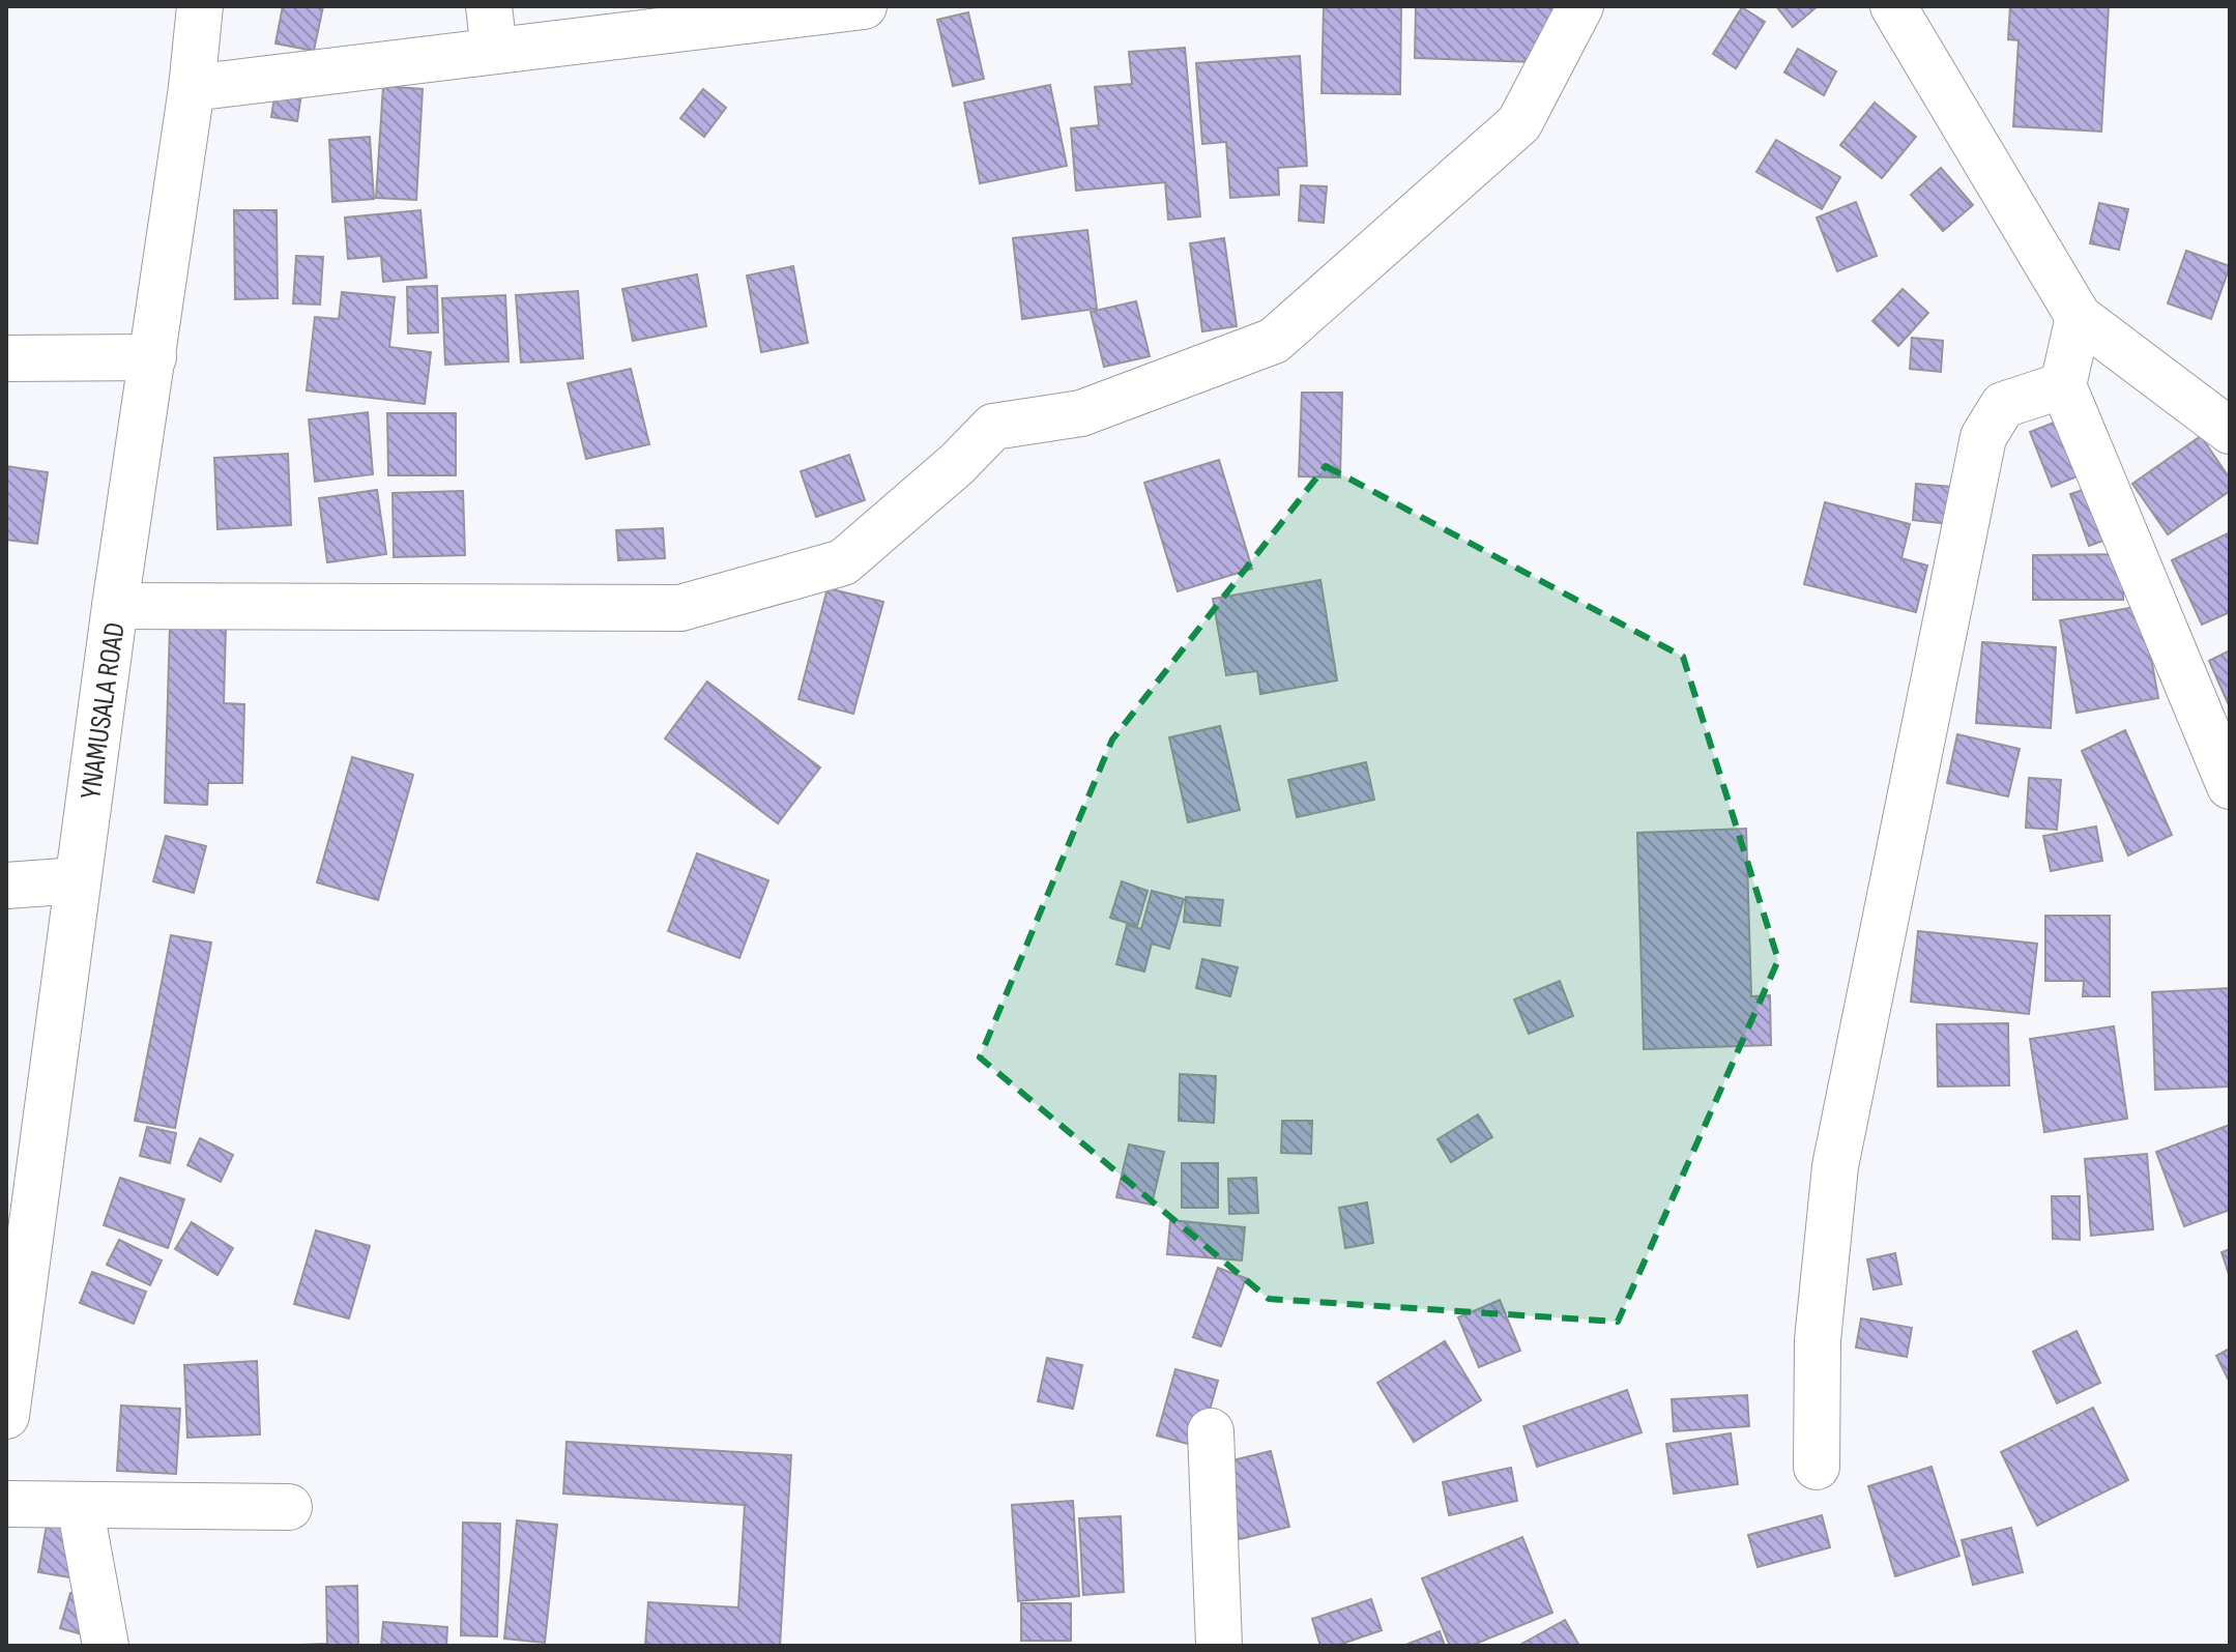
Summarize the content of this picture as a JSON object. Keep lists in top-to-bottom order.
{
  "streets": {
    "street": ["YNAMUSALA ROAD"]
  }
}
